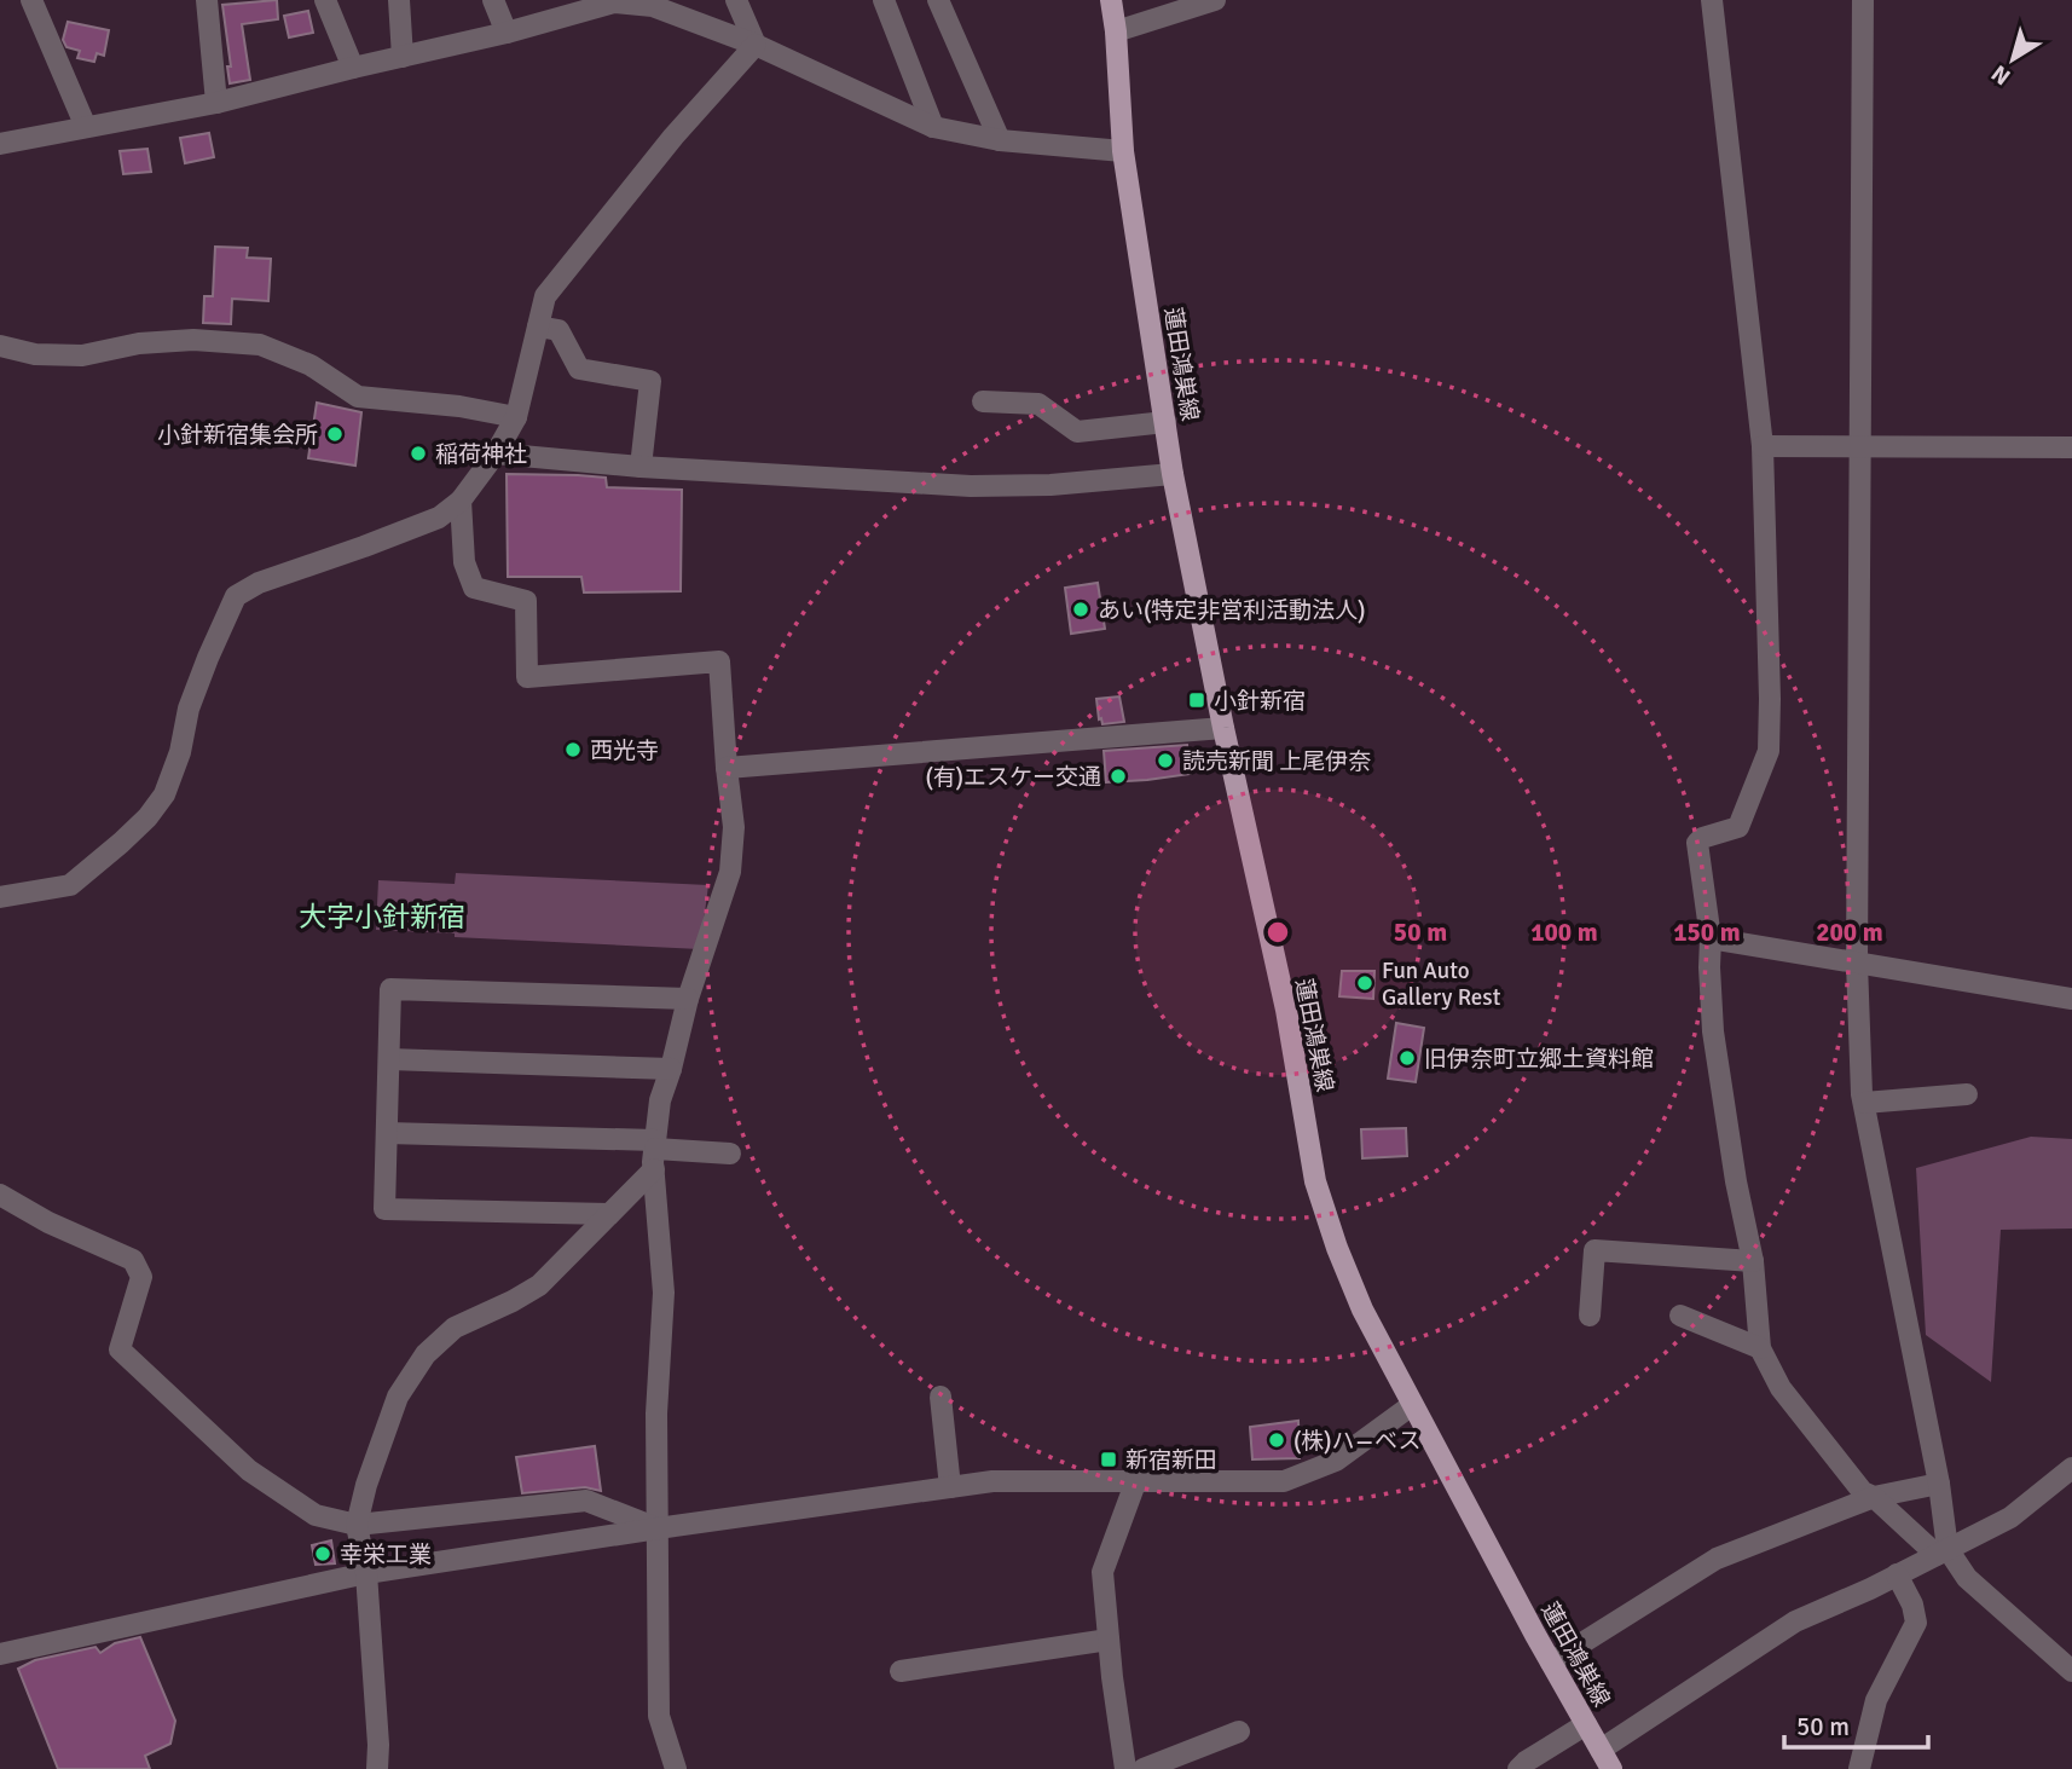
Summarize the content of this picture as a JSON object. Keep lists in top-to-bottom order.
{
  "streets": {
    "main road": ["蓮田鴻巣線"]
  },
  "districts": ["大字小針新宿"],
  "places": {
    "other": [
      "小針新宿集会所",
      "稲荷神社",
      "あい(特定非営利活動法人)",
      "西光寺",
      "読売新聞 上尾伊奈",
      "(有)エスケー交通",
      "Fun Auto Gallery Rest",
      "旧伊奈町立郷土資料館",
      "(株)ハ―ベス",
      "幸栄工業"
    ],
    "transit": ["小針新宿", "新宿新田"]
  },
  "scale_bar": "50 m",
  "north": "bottom left",
  "rings": [
    "50 m",
    "100 m",
    "150 m",
    "200 m"
  ]
}
